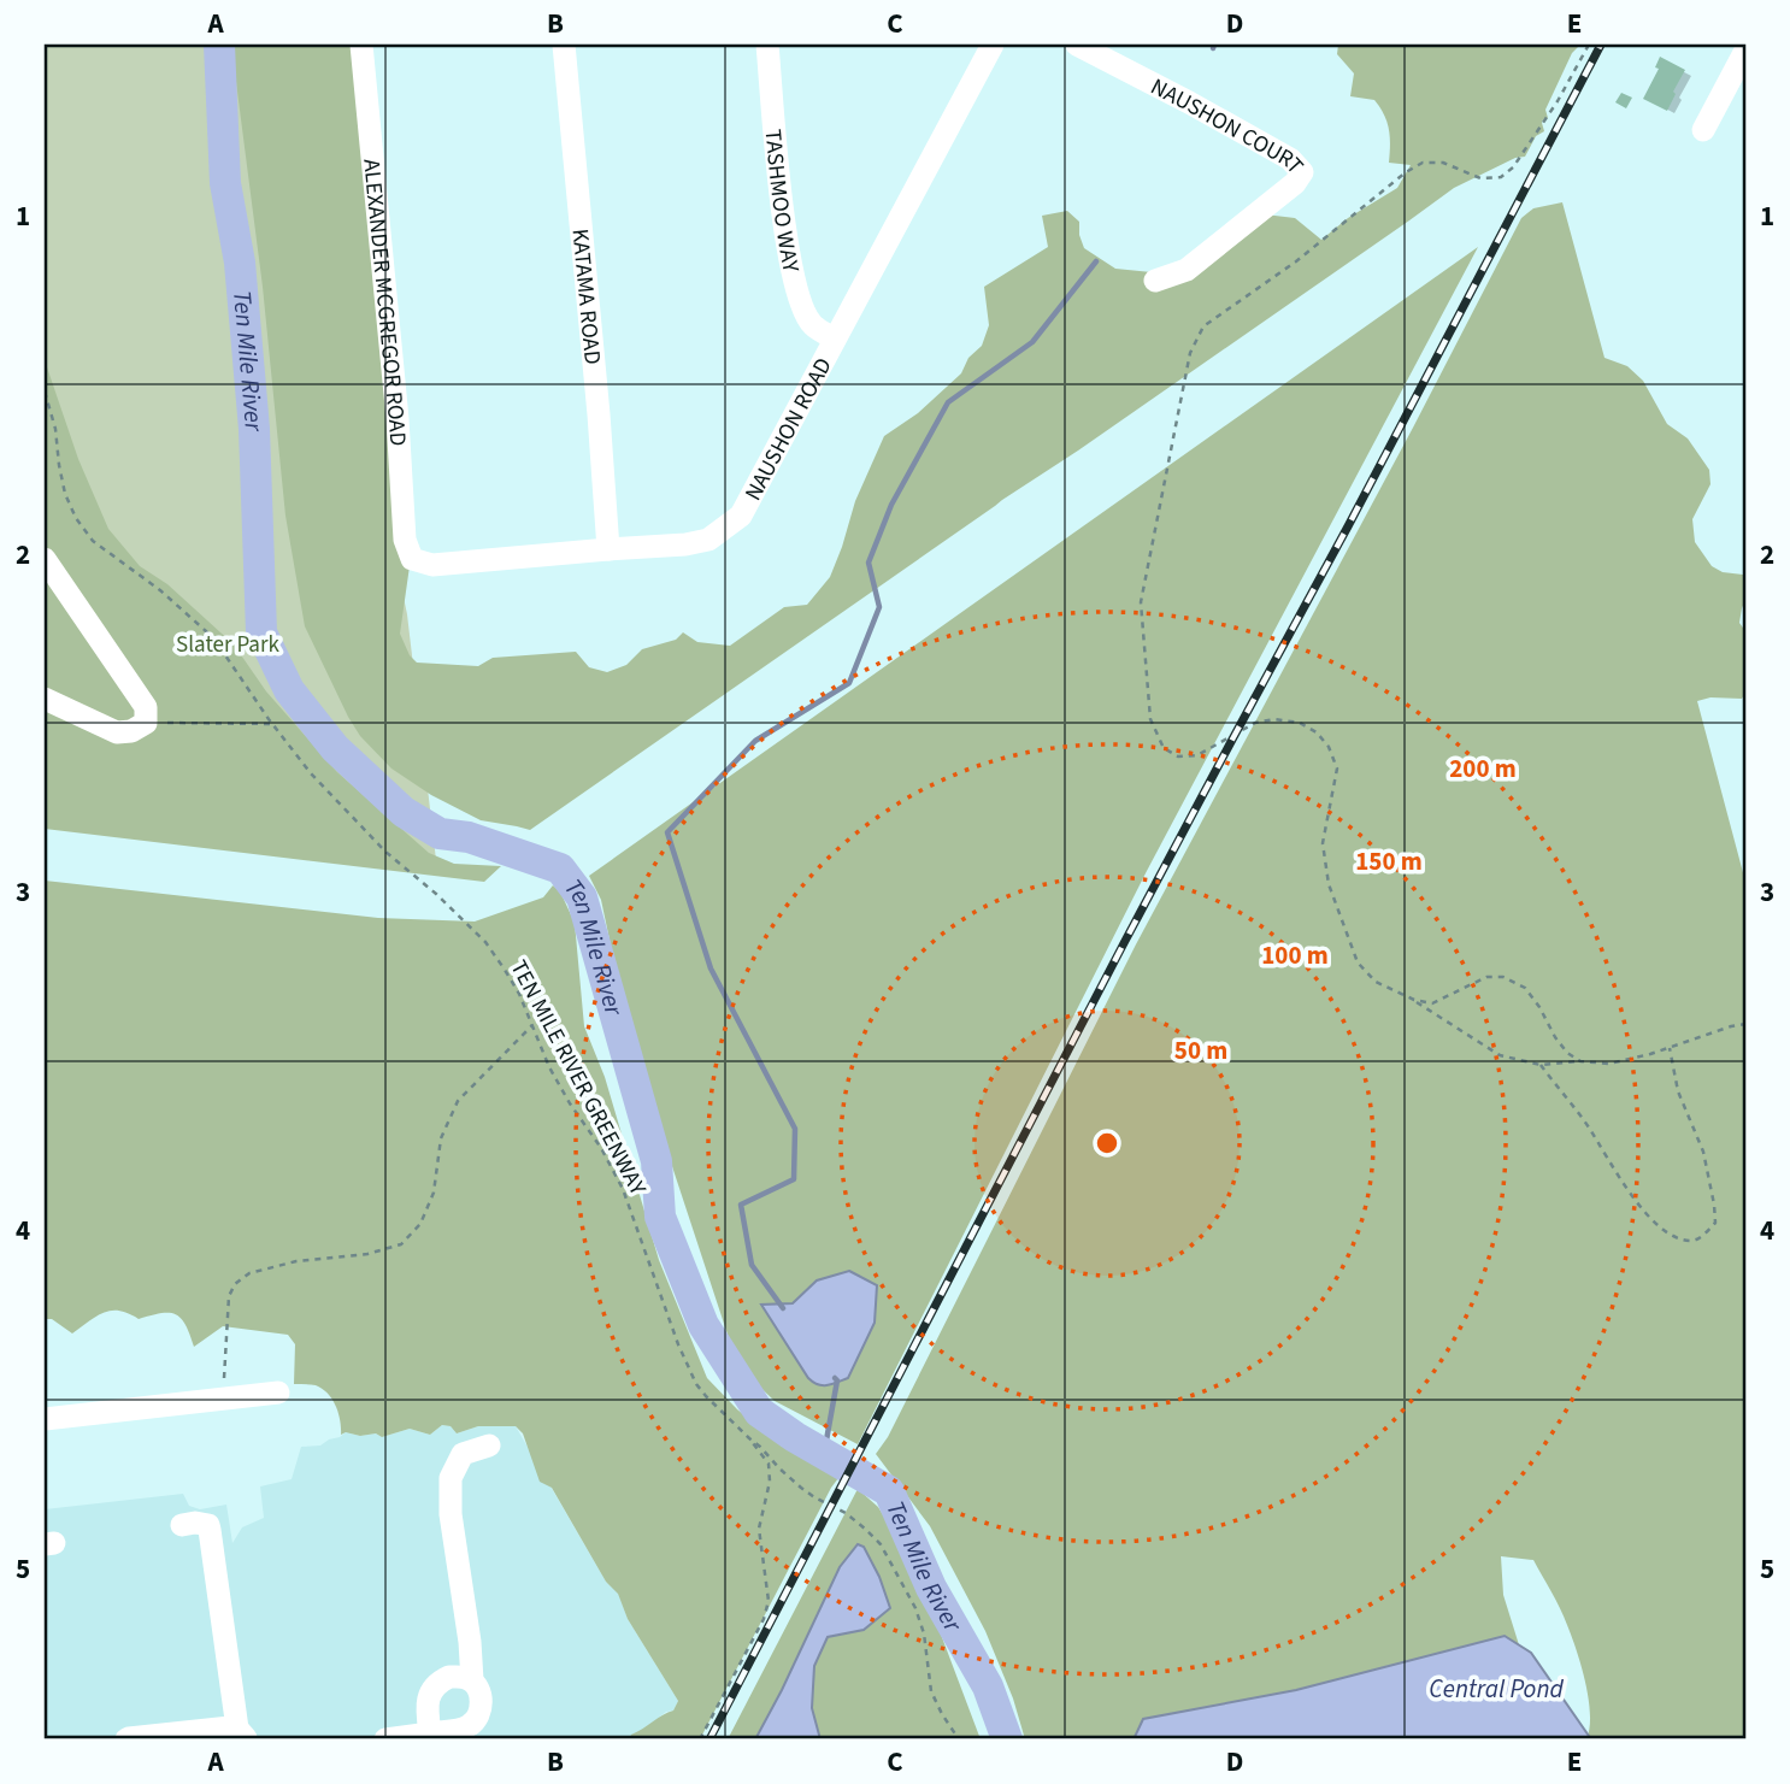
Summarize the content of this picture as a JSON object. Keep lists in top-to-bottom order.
{
  "streets": {
    "street": [
      "NAUSHON COURT",
      "TASHMOO WAY",
      "KATAMA ROAD",
      "ALEXANDER MCGREGOR ROAD",
      "NAUSHON ROAD"
    ],
    "path": ["TEN MILE RIVER GREENWAY"]
  },
  "crossings": [
    ["TASHMOO WAY", "NAUSHON ROAD"],
    ["KATAMA ROAD", "NAUSHON ROAD"],
    ["ALEXANDER MCGREGOR ROAD", "NAUSHON ROAD"]
  ],
  "water": ["Ten Mile River", "Central Pond"],
  "parks": ["Slater Park"],
  "grid": {
    "columns": [
      "A",
      "B",
      "C",
      "D",
      "E"
    ],
    "rows": [
      "1",
      "2",
      "3",
      "4",
      "5"
    ]
  },
  "rings": [
    "200 m",
    "150 m",
    "100 m",
    "50 m"
  ]
}
